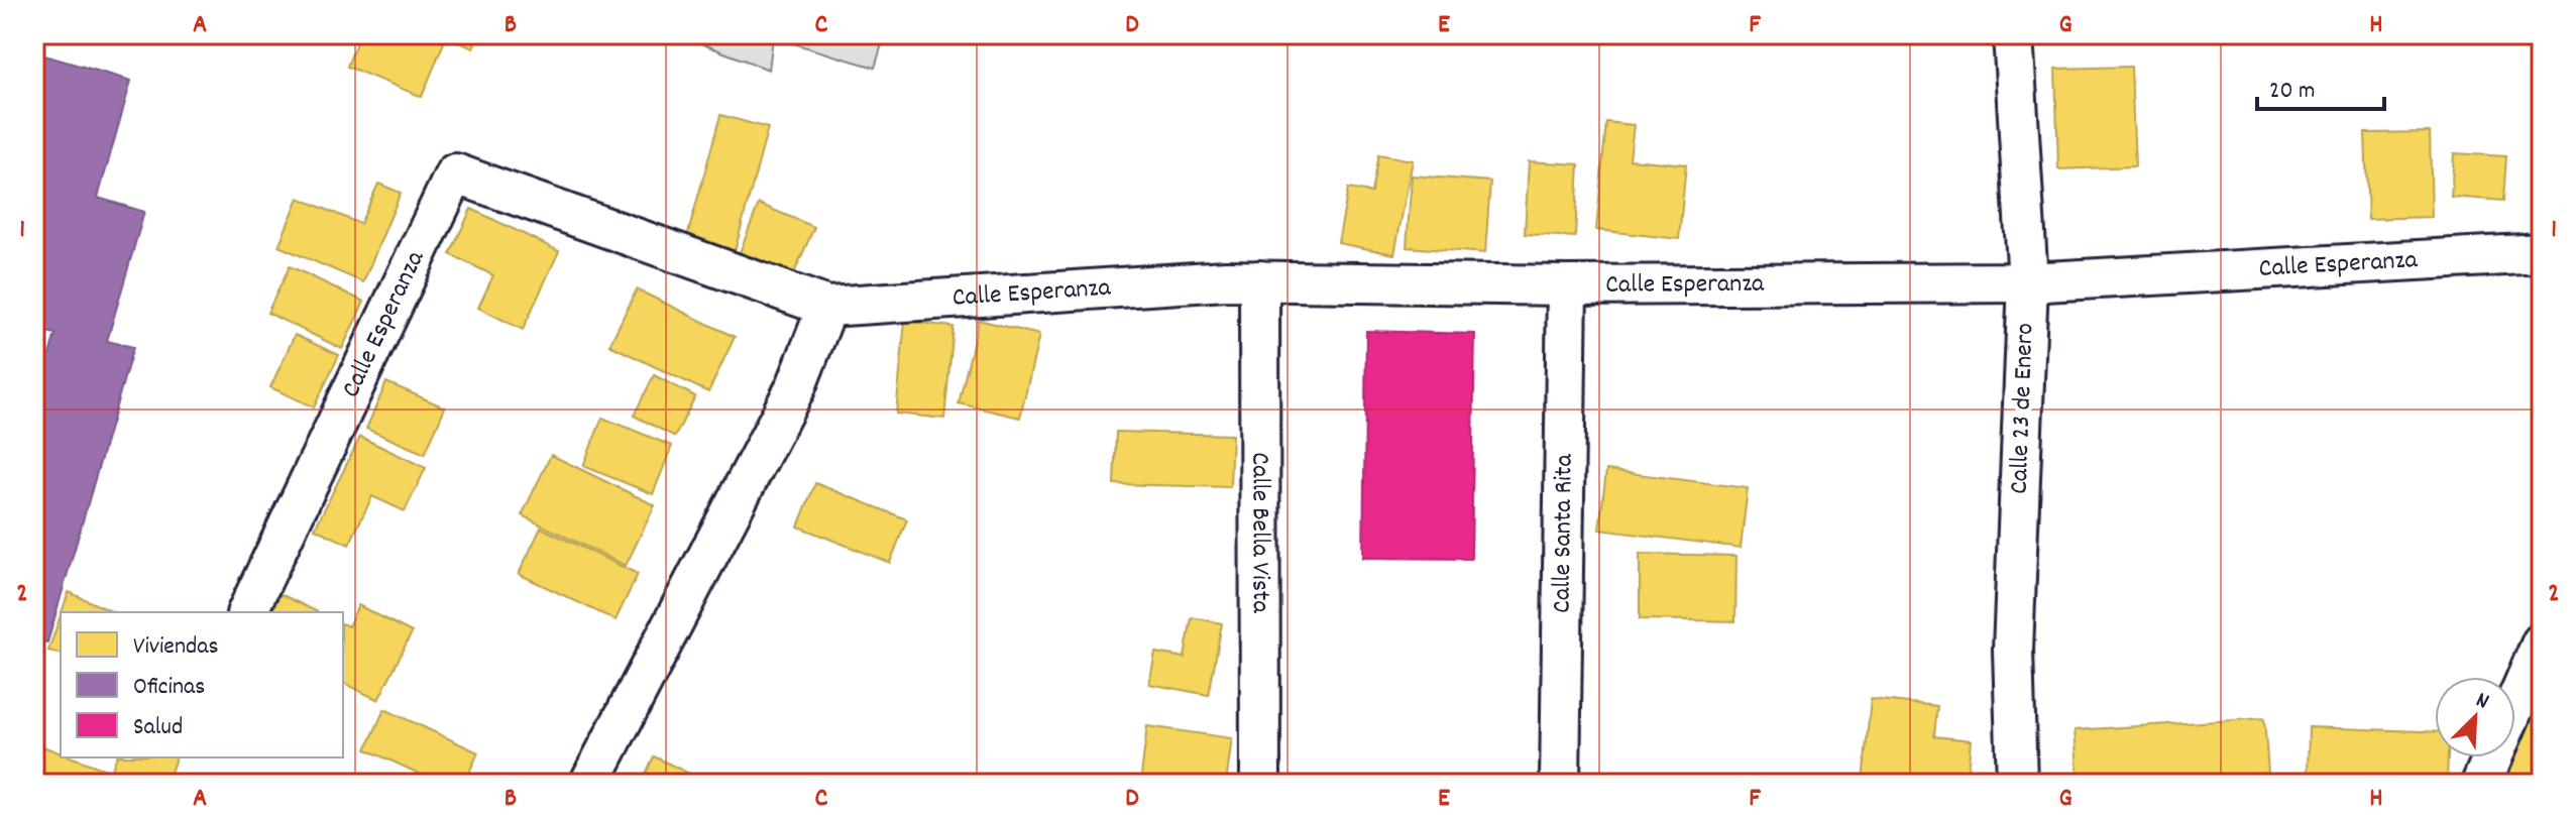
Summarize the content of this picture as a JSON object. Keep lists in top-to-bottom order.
{
  "streets": {
    "street": [
      "Calle Esperanza",
      "Calle 23 de Enero",
      "Calle Bella Vista",
      "Calle Santa Rita"
    ]
  },
  "crossings": [
    ["Calle Esperanza", "Calle 23 de Enero"],
    ["Calle Esperanza", "Calle Bella Vista"],
    ["Calle Esperanza", "Calle Santa Rita"]
  ],
  "legend": ["Viviendas", "Oficinas", "Salud"],
  "scale_bar": "20 m",
  "north": "top right",
  "grid": {
    "columns": [
      "A",
      "B",
      "C",
      "D",
      "E",
      "F",
      "G",
      "H"
    ],
    "rows": ["1", "2"]
  }
}
